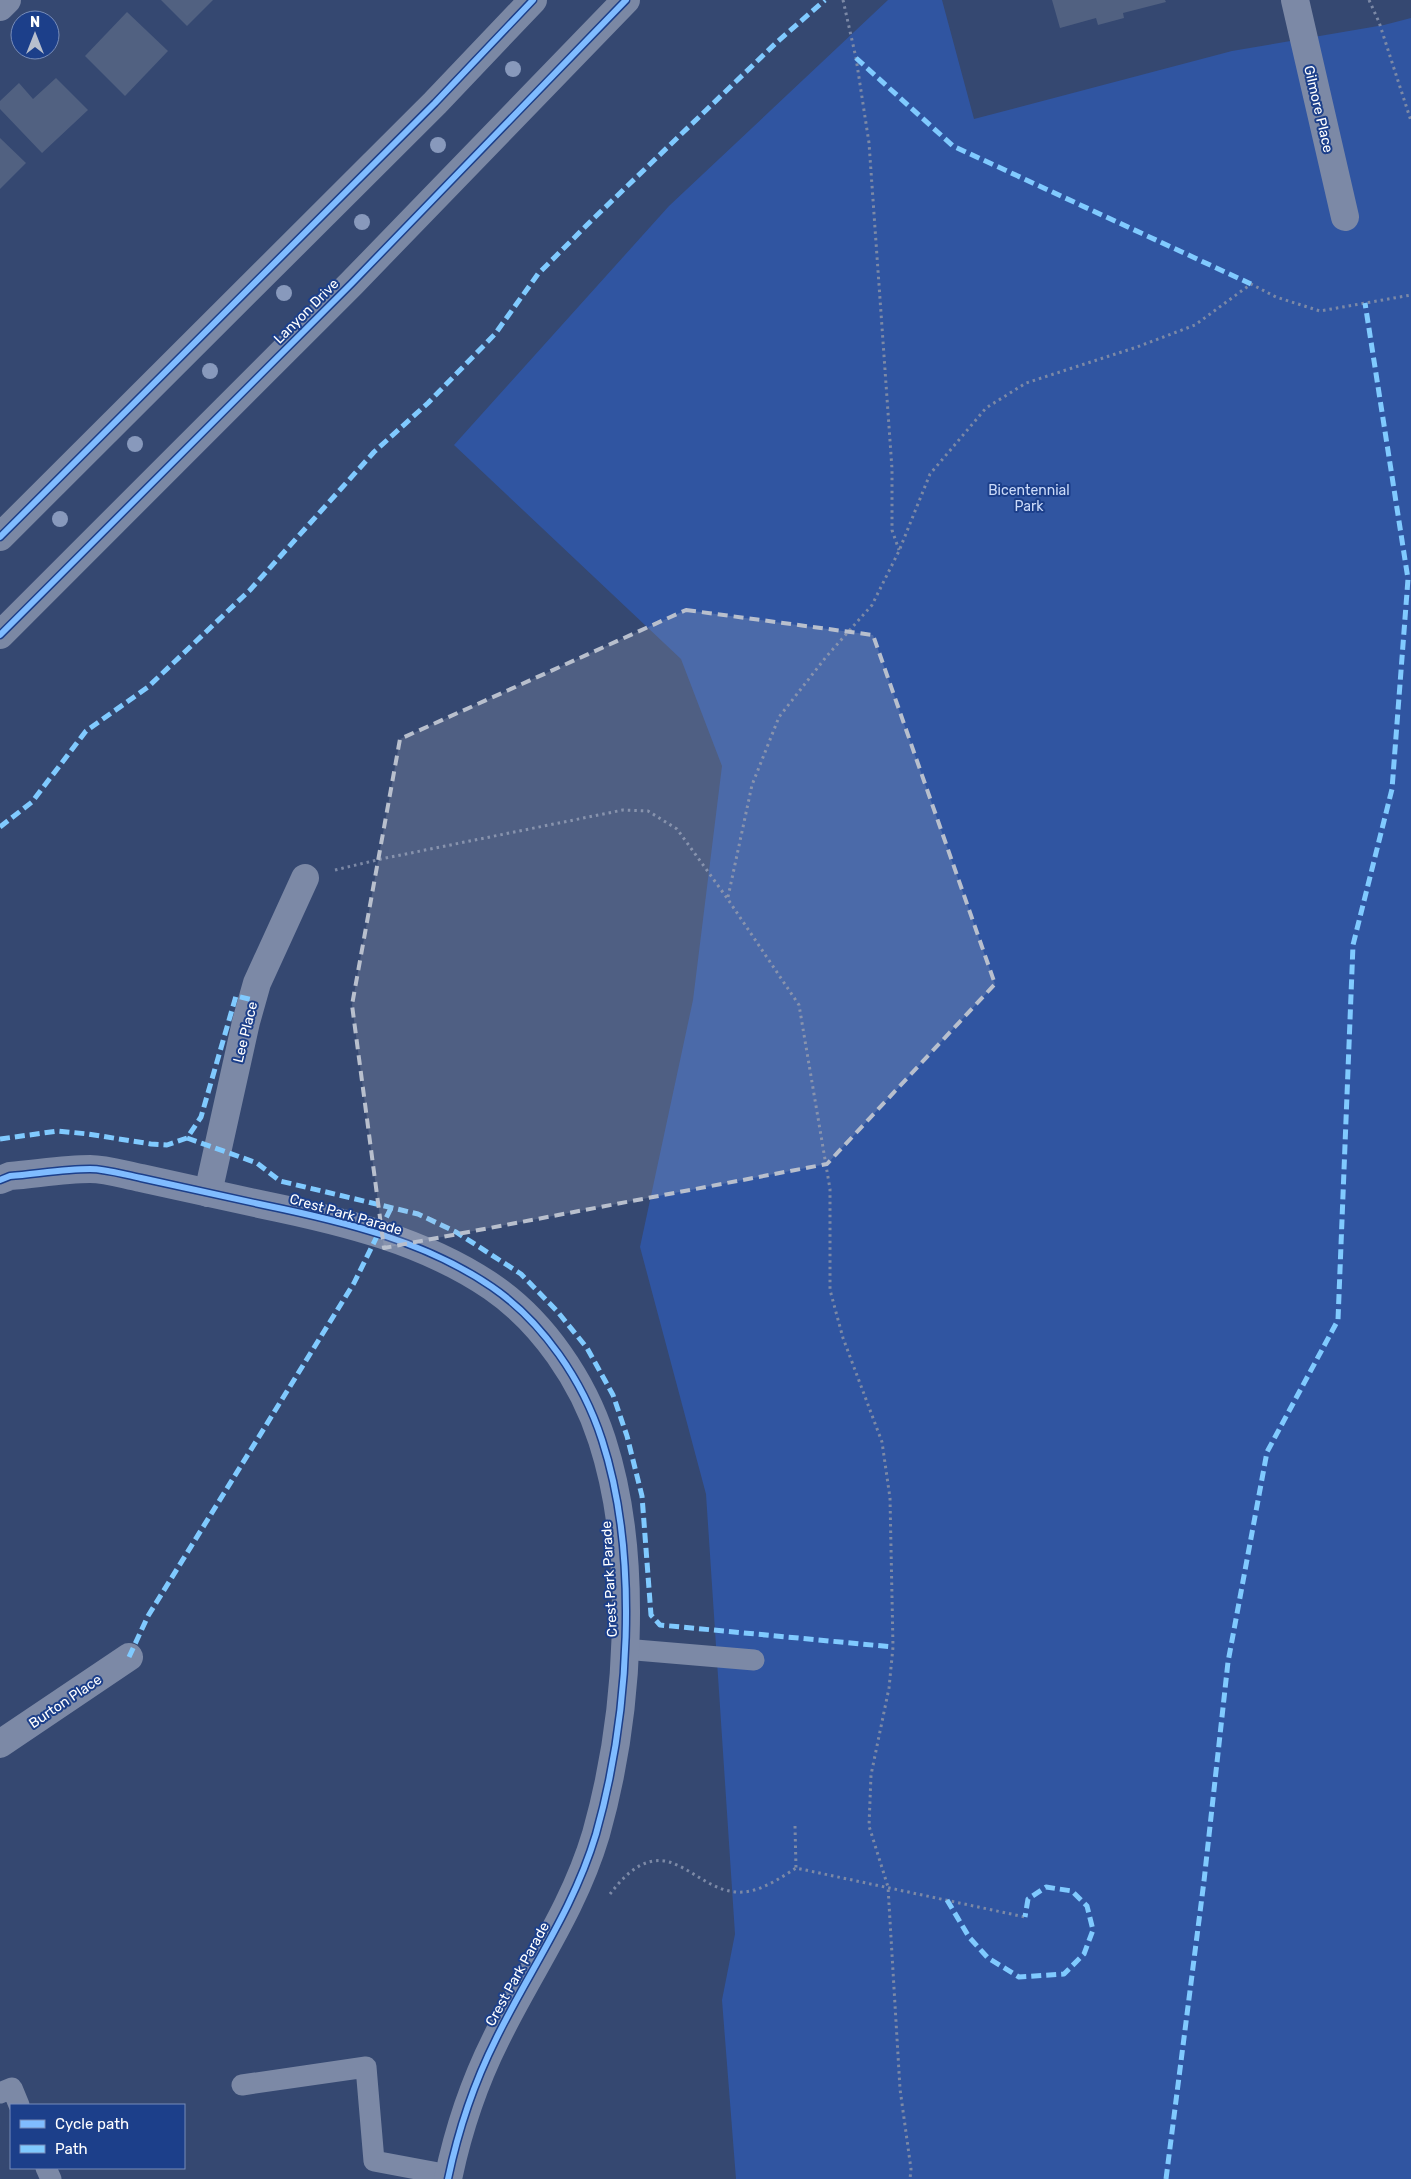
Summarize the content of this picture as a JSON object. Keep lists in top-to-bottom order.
{
  "streets": {
    "main road": ["Lanyon Drive"],
    "street": [
      "Gilmore Place",
      "Lee Place",
      "Crest Park Parade",
      "Burton Place"
    ]
  },
  "crossings": [
    ["Lee Place", "Crest Park Parade"]
  ],
  "parks": ["Bicentennial Park"],
  "legend": ["Cycle path", "Path"],
  "north": "top"
}
